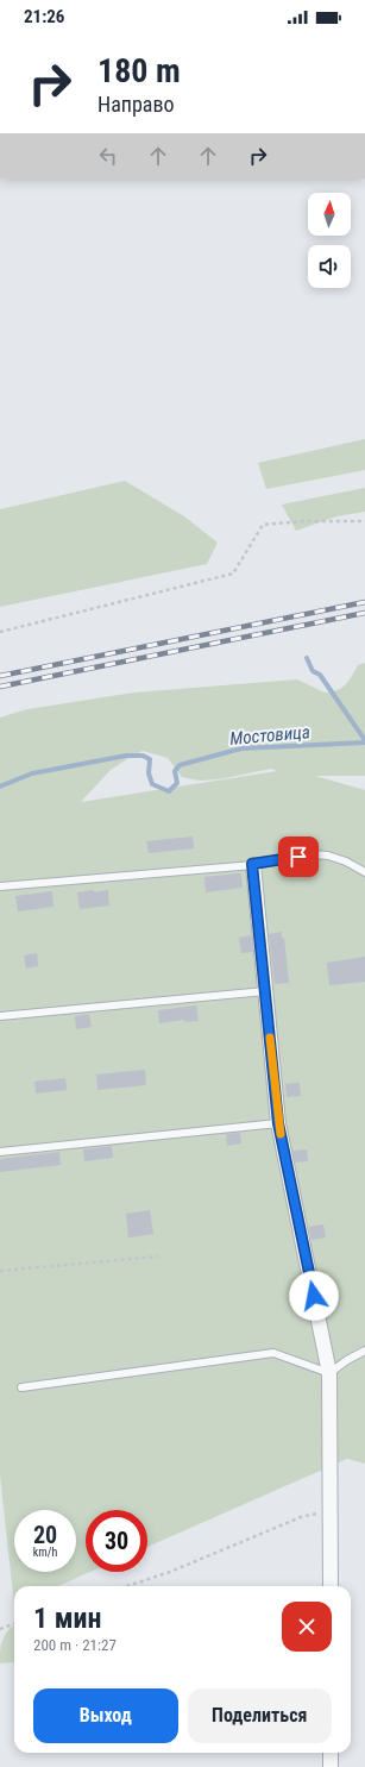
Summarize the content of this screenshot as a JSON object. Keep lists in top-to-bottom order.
{
  "water": ["Мостовица"],
  "north": "top",
  "page": {
    "status": "21:26",
    "turn": ["180 m", "Направо"],
    "speed": "20 km/h",
    "limit": "30",
    "heading": ["1 мин", "200 m · 21:27"],
    "buttons": ["Выход", "Поделиться"]
  }
}
